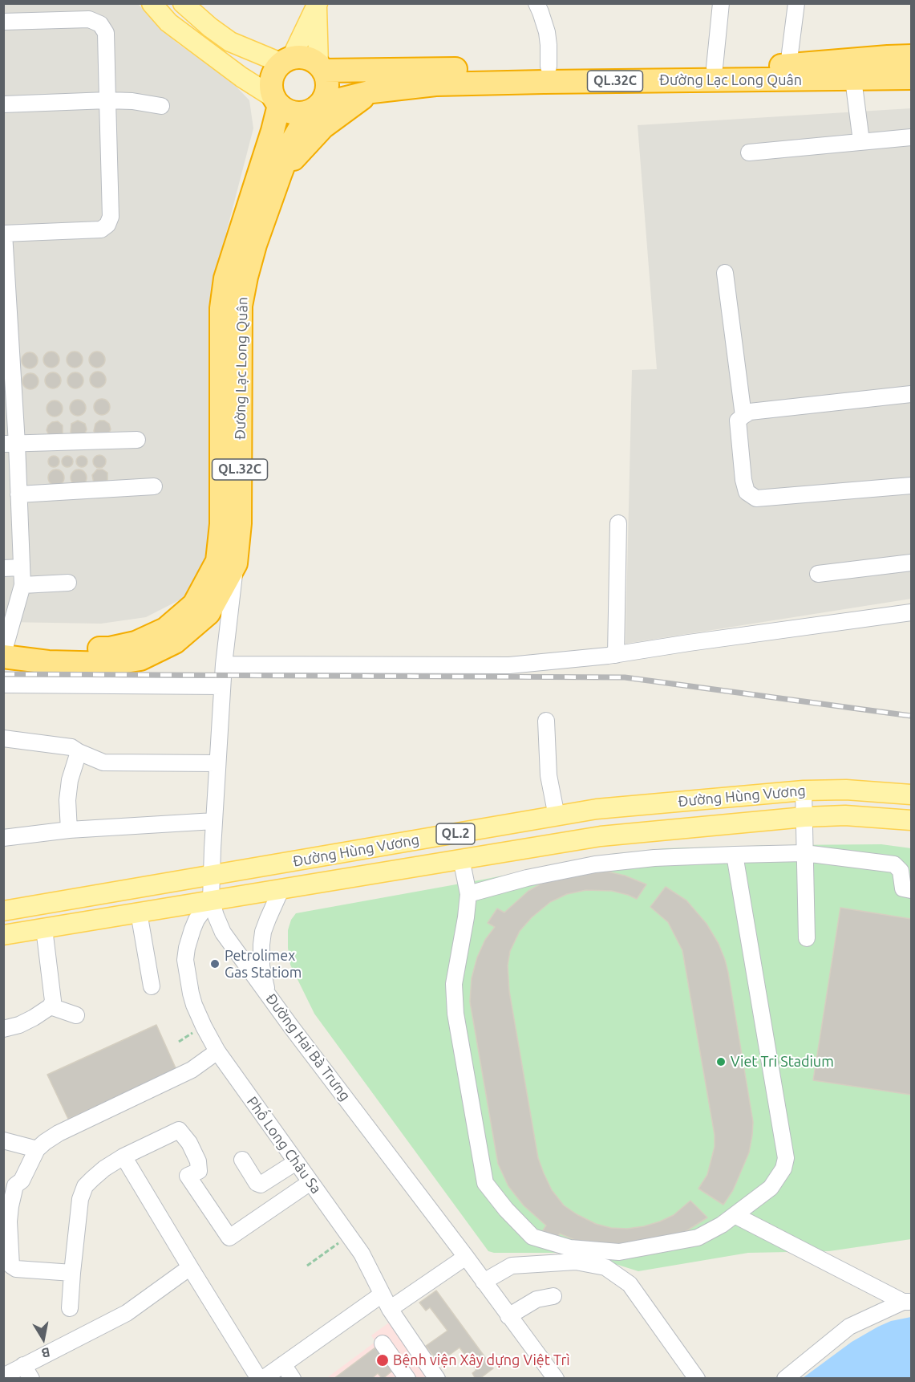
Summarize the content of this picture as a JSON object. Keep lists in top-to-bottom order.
{
  "streets": {
    "highway": ["Đường Lạc Long Quân", "QL.32C"],
    "main road": ["Đường Hùng Vương", "QL.2"],
    "street": ["Đường Hai Bà Trưng", "Phố Long Châu Sa"]
  },
  "crossings": [
    ["Đường Lạc Long Quân", "QL.32C"],
    ["Đường Lạc Long Quân", "Đường Hai Bà Trưng"],
    ["Đường Hùng Vương", "Đường Hai Bà Trưng"],
    ["Đường Hùng Vương", "Phố Long Châu Sa"],
    ["Đường Hai Bà Trưng", "Phố Long Châu Sa"]
  ],
  "places": ["Petrolimex Gas Statiom", "Viet Tri Stadium", "Bệnh viện Xây dựng Việt Trì"],
  "north": "bottom"
}
